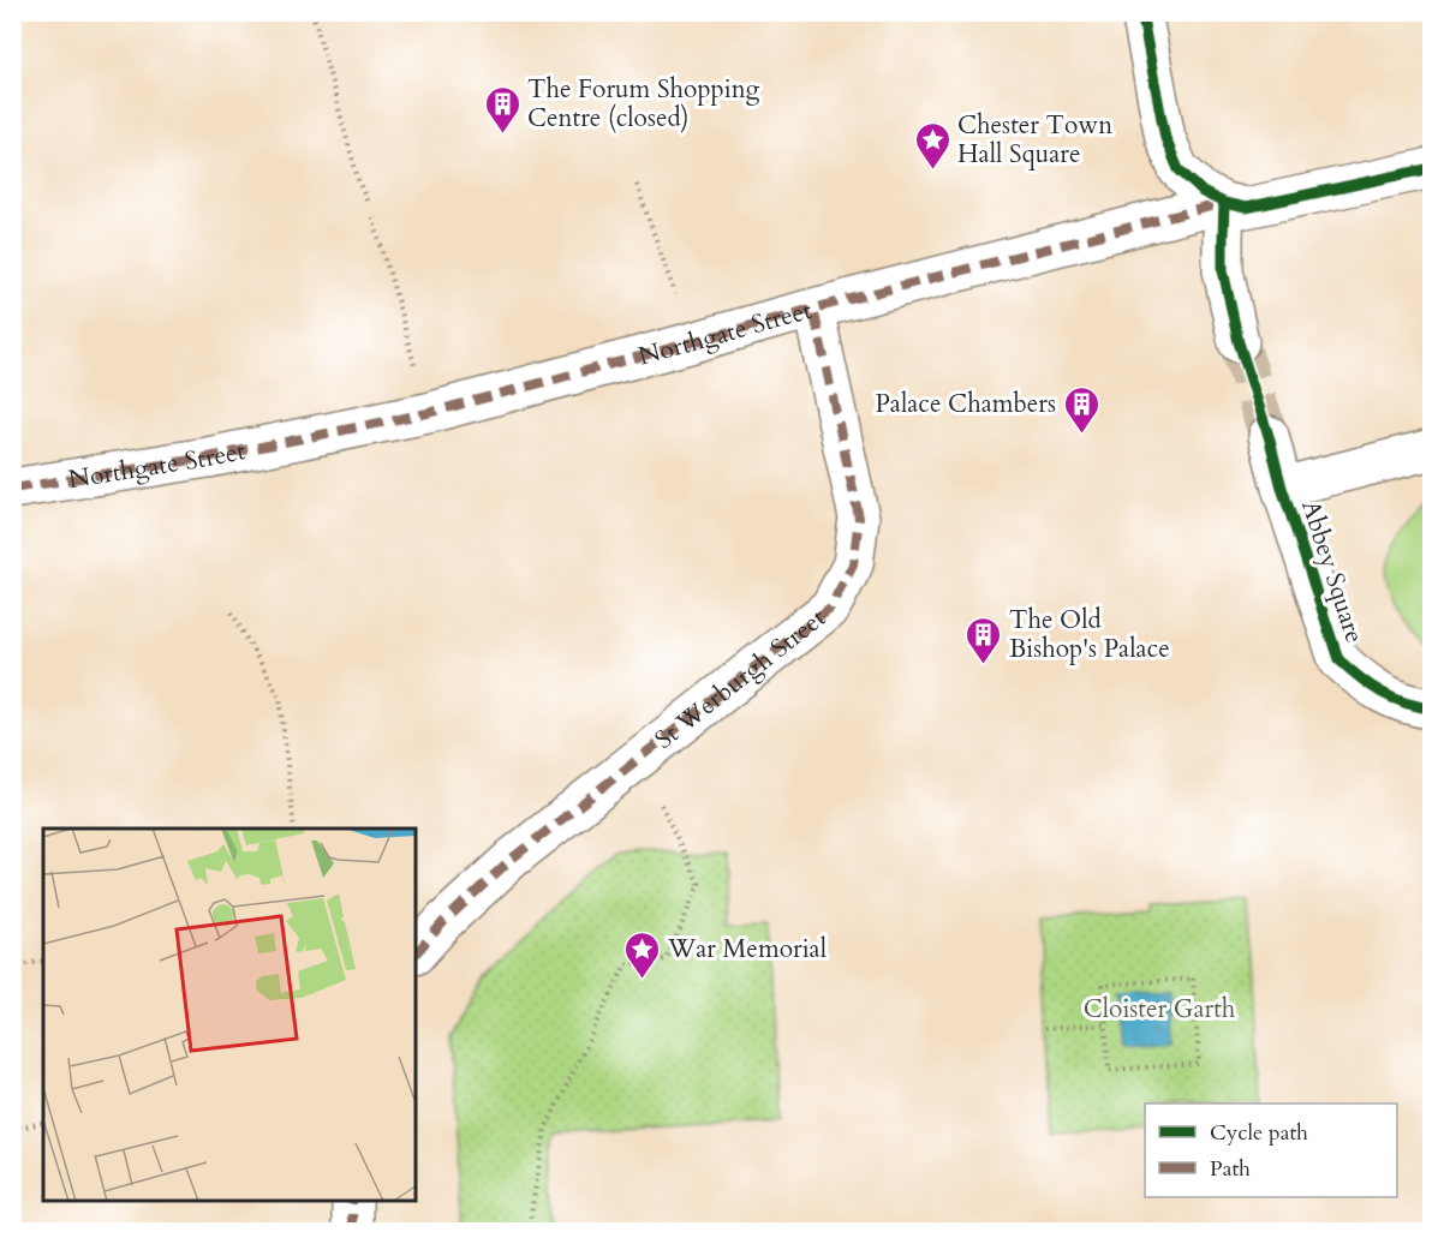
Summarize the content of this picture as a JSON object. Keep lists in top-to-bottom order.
{
  "streets": {
    "street": ["Northgate Street", "Abbey Square", "St Werburgh Street"]
  },
  "crossings": [
    ["Northgate Street", "St Werburgh Street"]
  ],
  "parks": ["Cloister Garth"],
  "places": {
    "building": ["The Forum Shopping Centre (closed)", "Palace Chambers", "The Old Bishop's Palace"],
    "place": ["Chester Town Hall Square", "War Memorial"]
  },
  "legend": ["Cycle path", "Path"]
}
